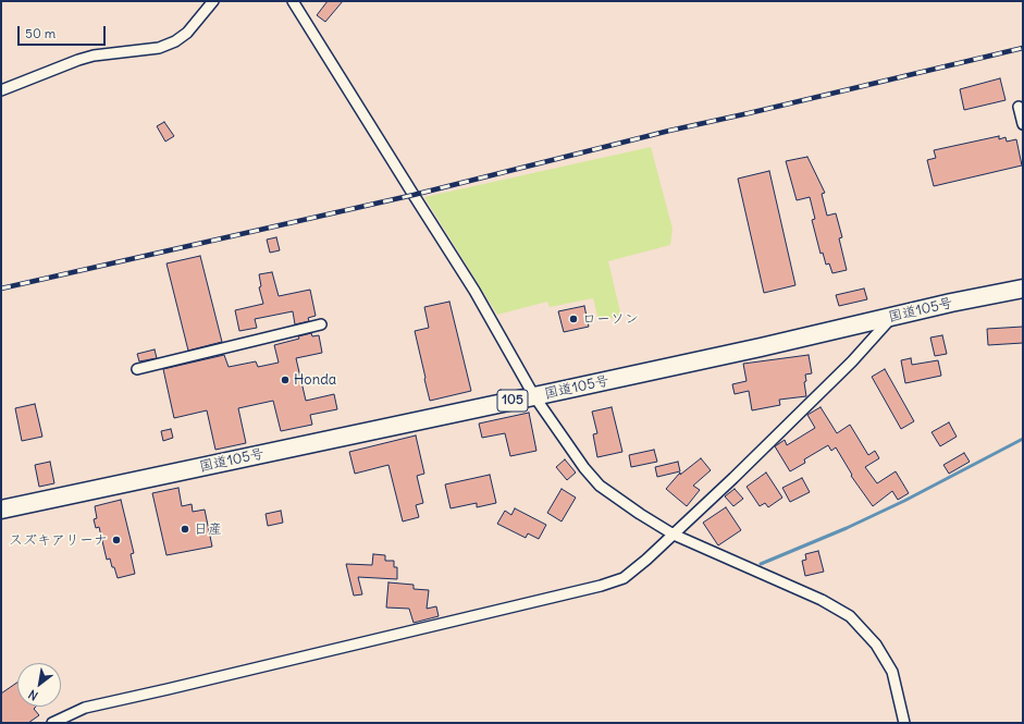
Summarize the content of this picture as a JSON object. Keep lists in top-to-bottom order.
{
  "streets": {
    "highway": ["国道105号", "105"]
  },
  "places": [
    "ローソン",
    "Honda",
    "日産",
    "スズキアリーナ"
  ],
  "scale_bar": "50 m",
  "north": "bottom left"
}
